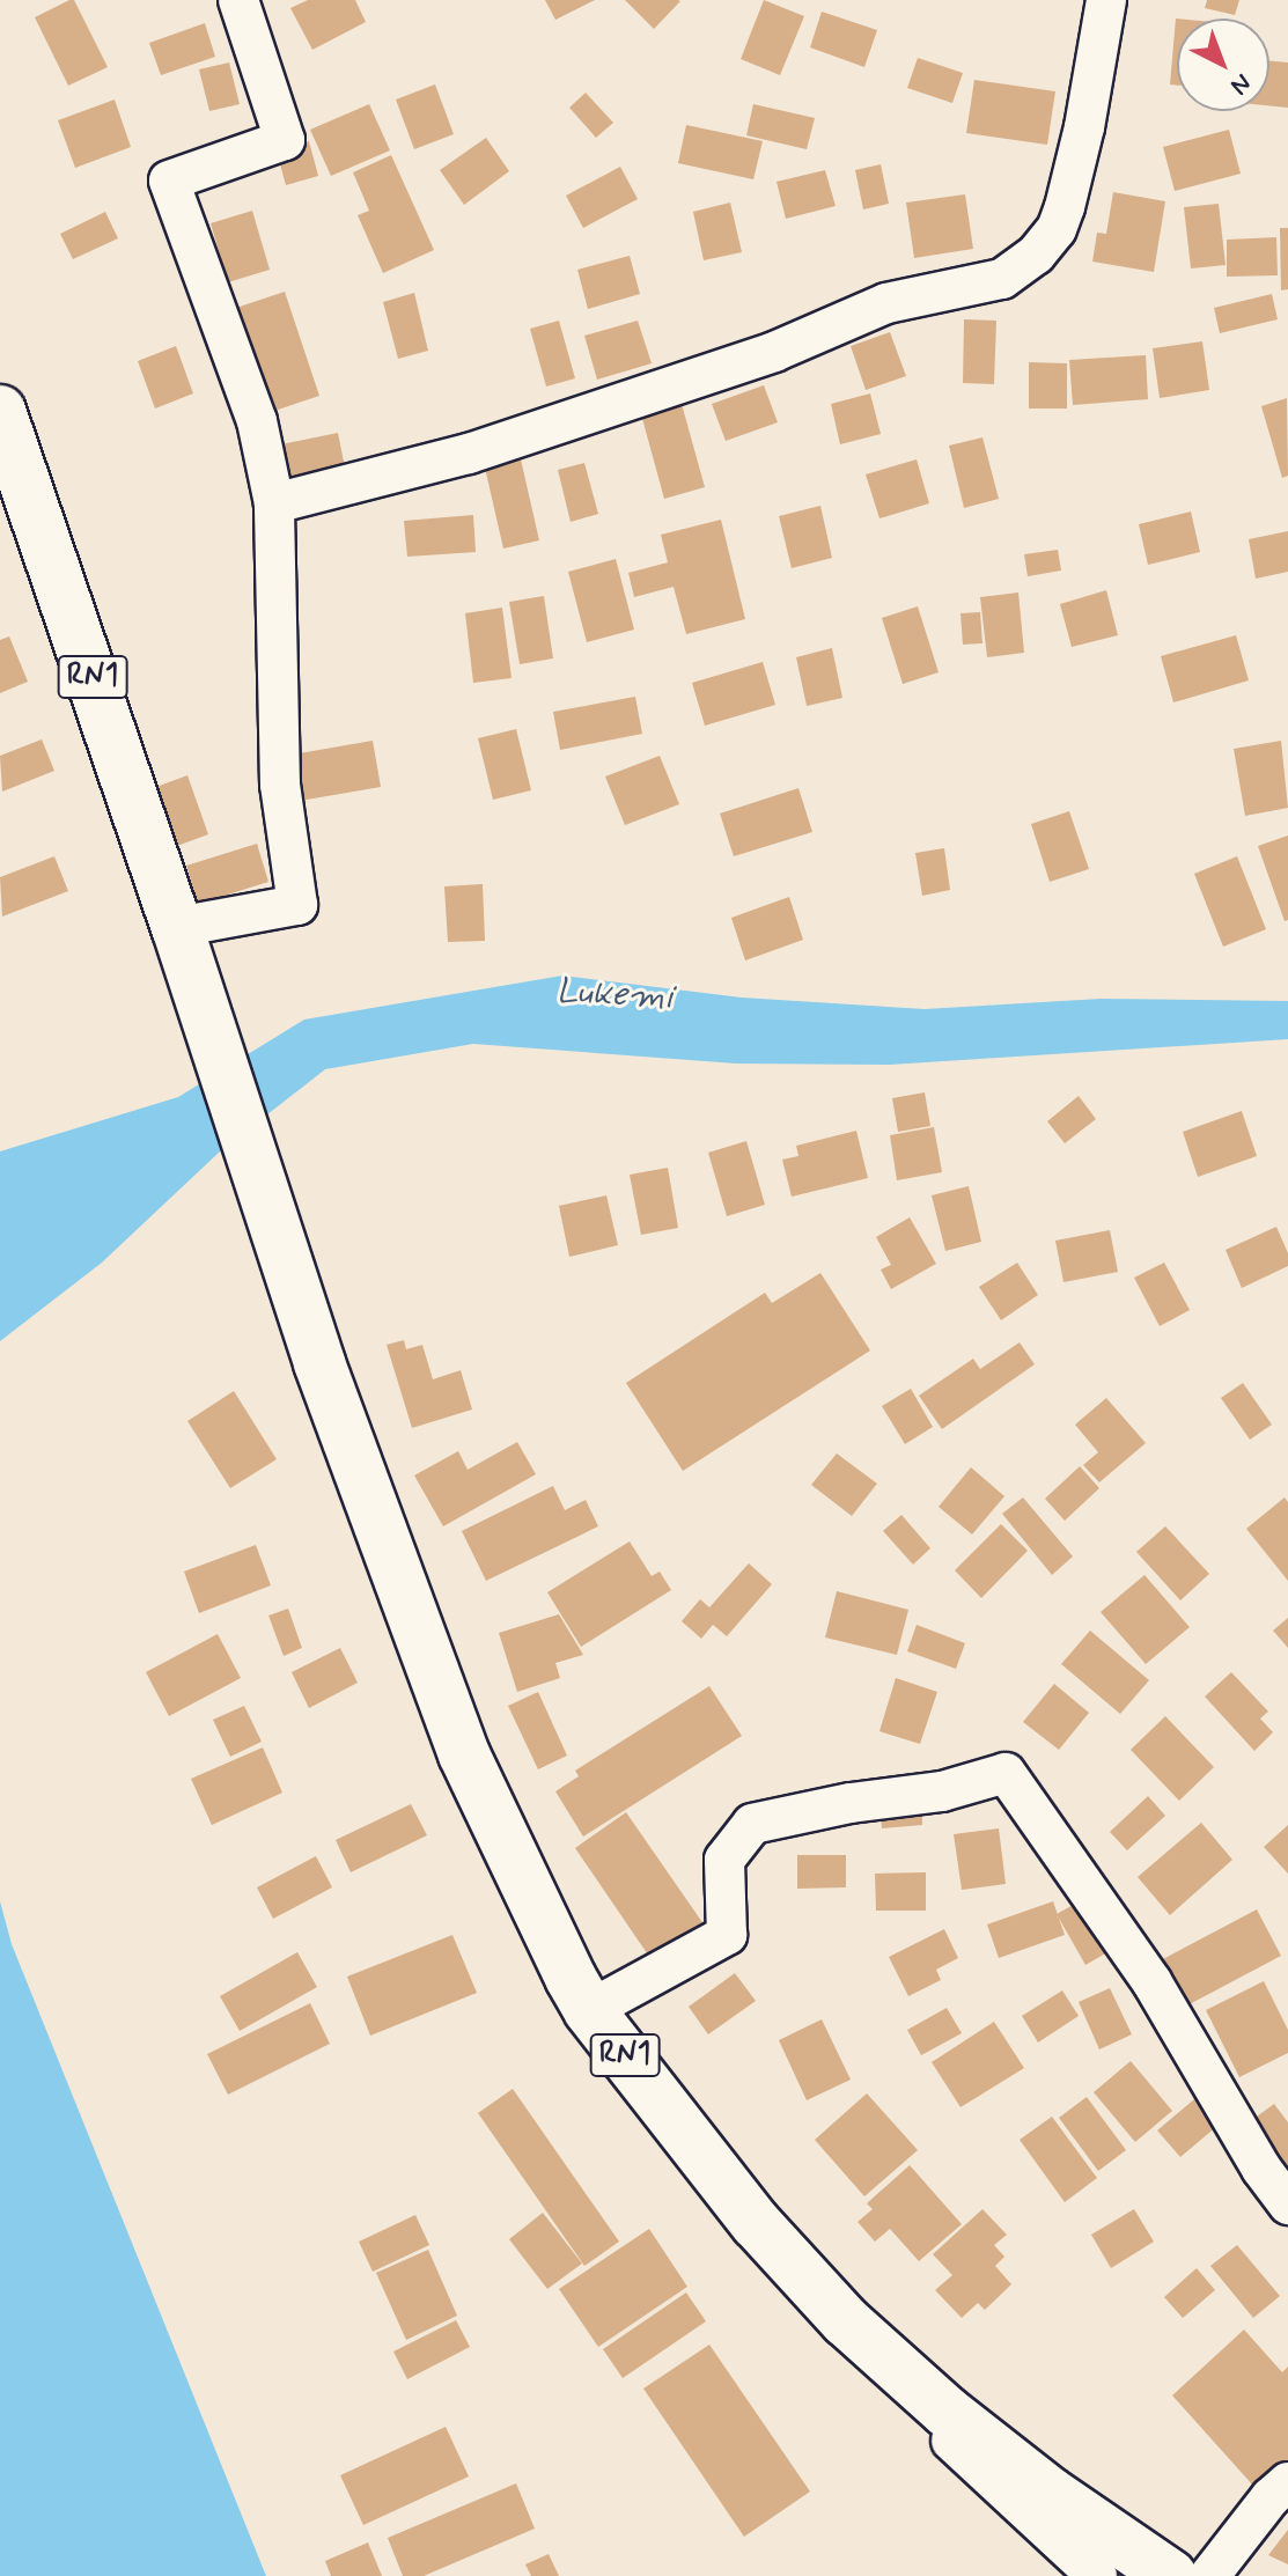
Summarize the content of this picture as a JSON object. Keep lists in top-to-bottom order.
{
  "streets": {
    "highway": ["RN1"]
  },
  "water": ["Lukemi"],
  "north": "bottom right"
}
